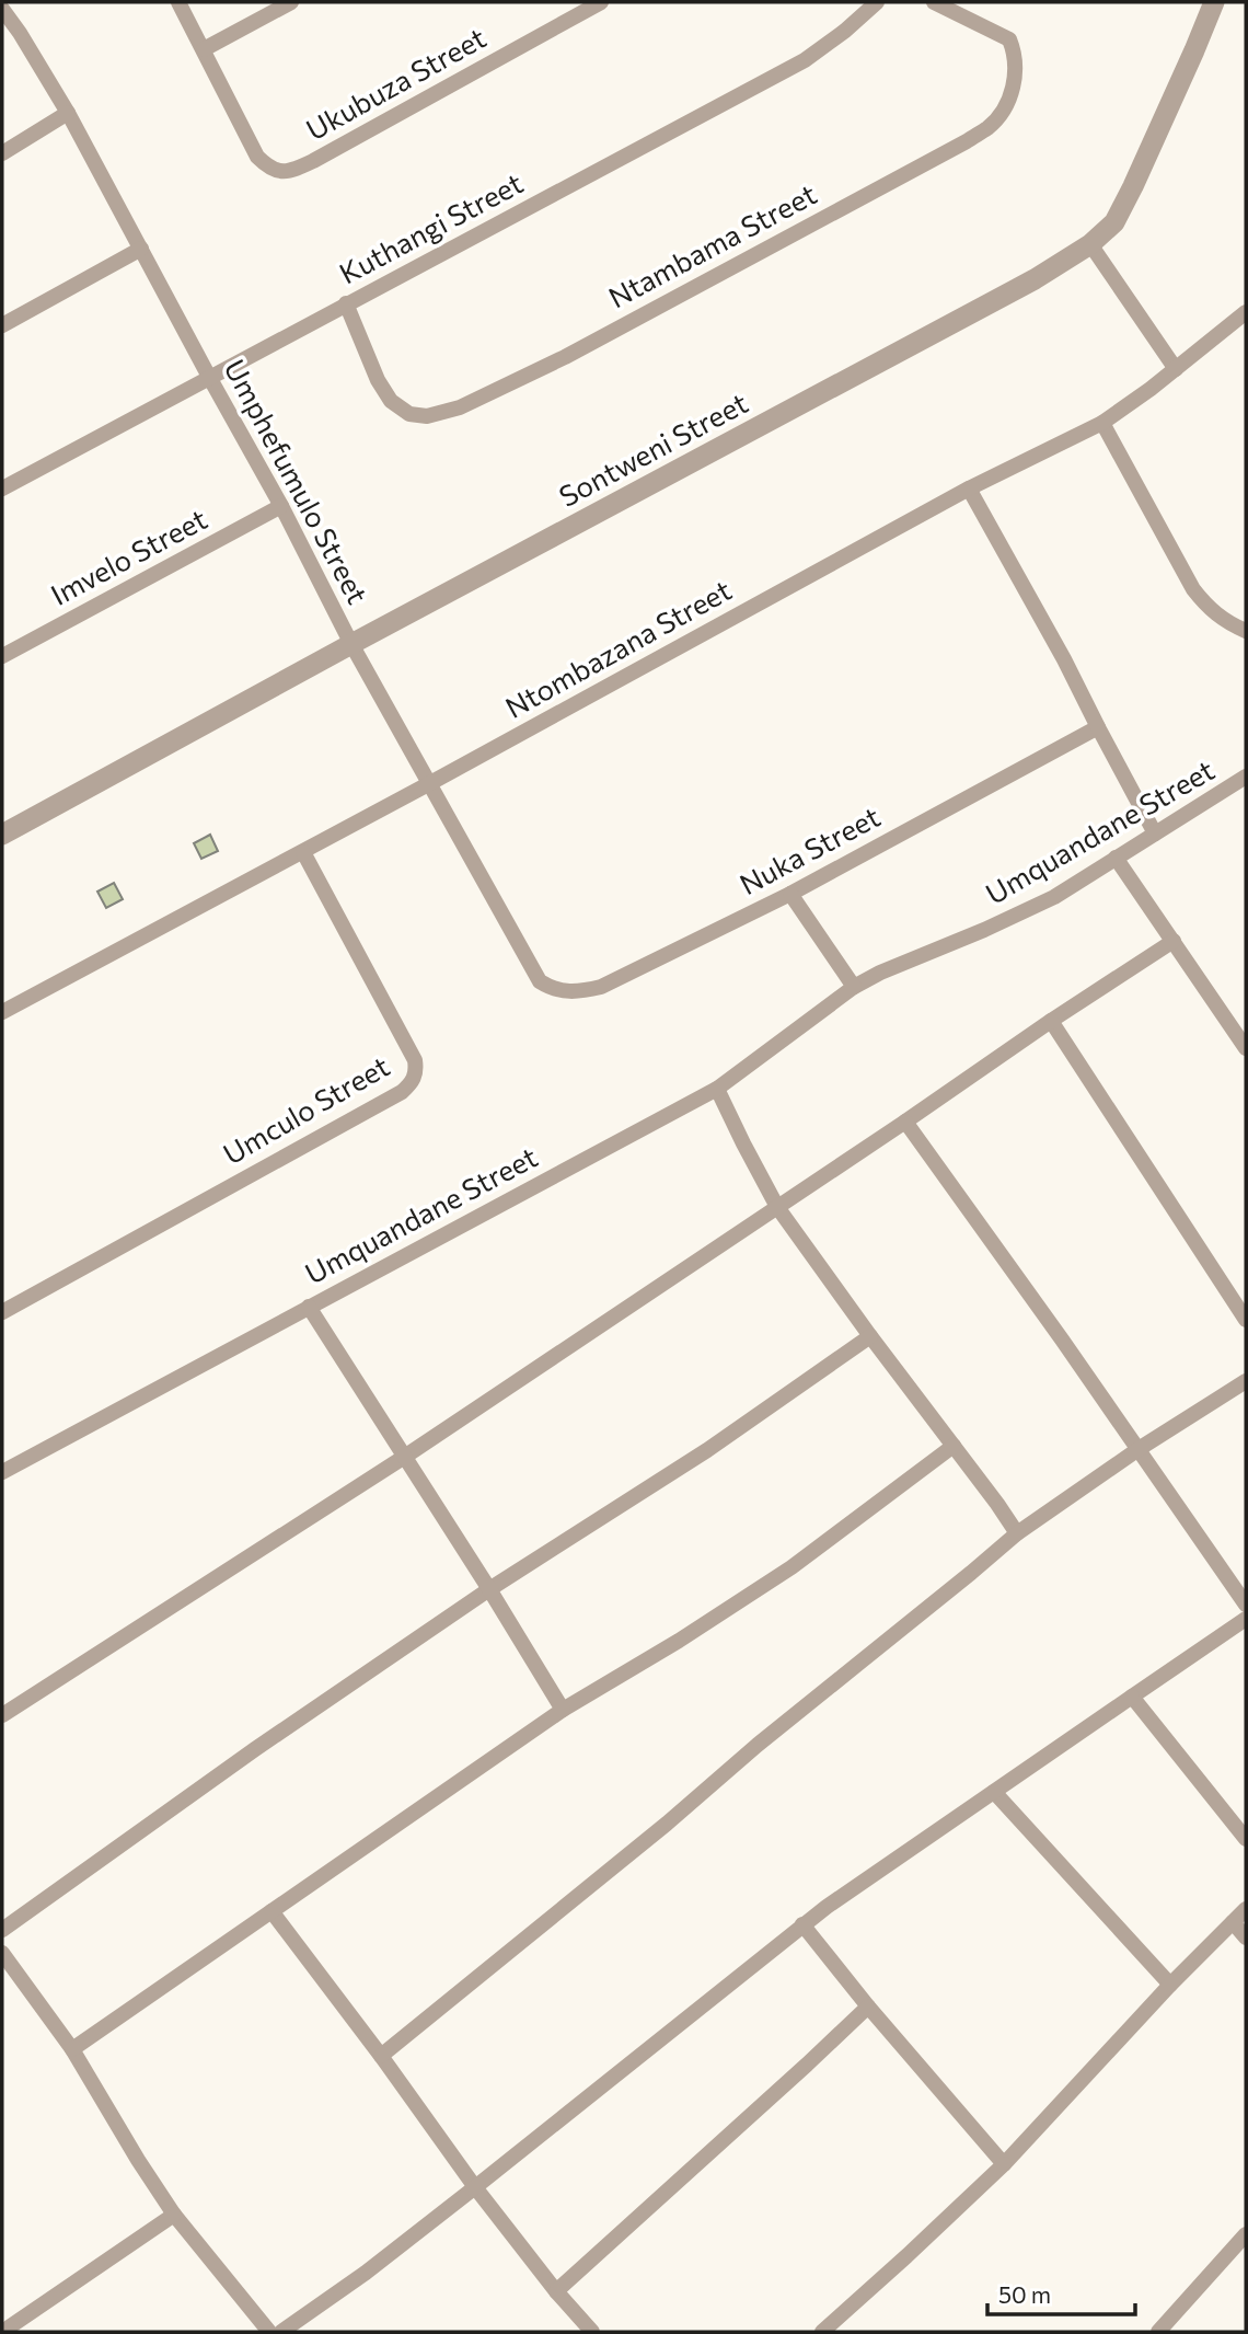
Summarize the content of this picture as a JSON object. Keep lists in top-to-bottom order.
{
  "streets": {
    "street": [
      "Ukubuza Street",
      "Kuthangi Street",
      "Ntambama Street",
      "Sontweni Street",
      "Umphefumulo Street",
      "Imvelo Street",
      "Ntombazana Street",
      "Umquandane Street",
      "Nuka Street",
      "Umculo Street"
    ]
  },
  "crossings": [
    ["Kuthangi Street", "Ntambama Street"],
    ["Kuthangi Street", "Umphefumulo Street"],
    ["Sontweni Street", "Umphefumulo Street"],
    ["Umphefumulo Street", "Imvelo Street"],
    ["Umphefumulo Street", "Ntombazana Street"],
    ["Umphefumulo Street", "Nuka Street"],
    ["Ntombazana Street", "Umculo Street"]
  ],
  "scale_bar": "50 m"
}
